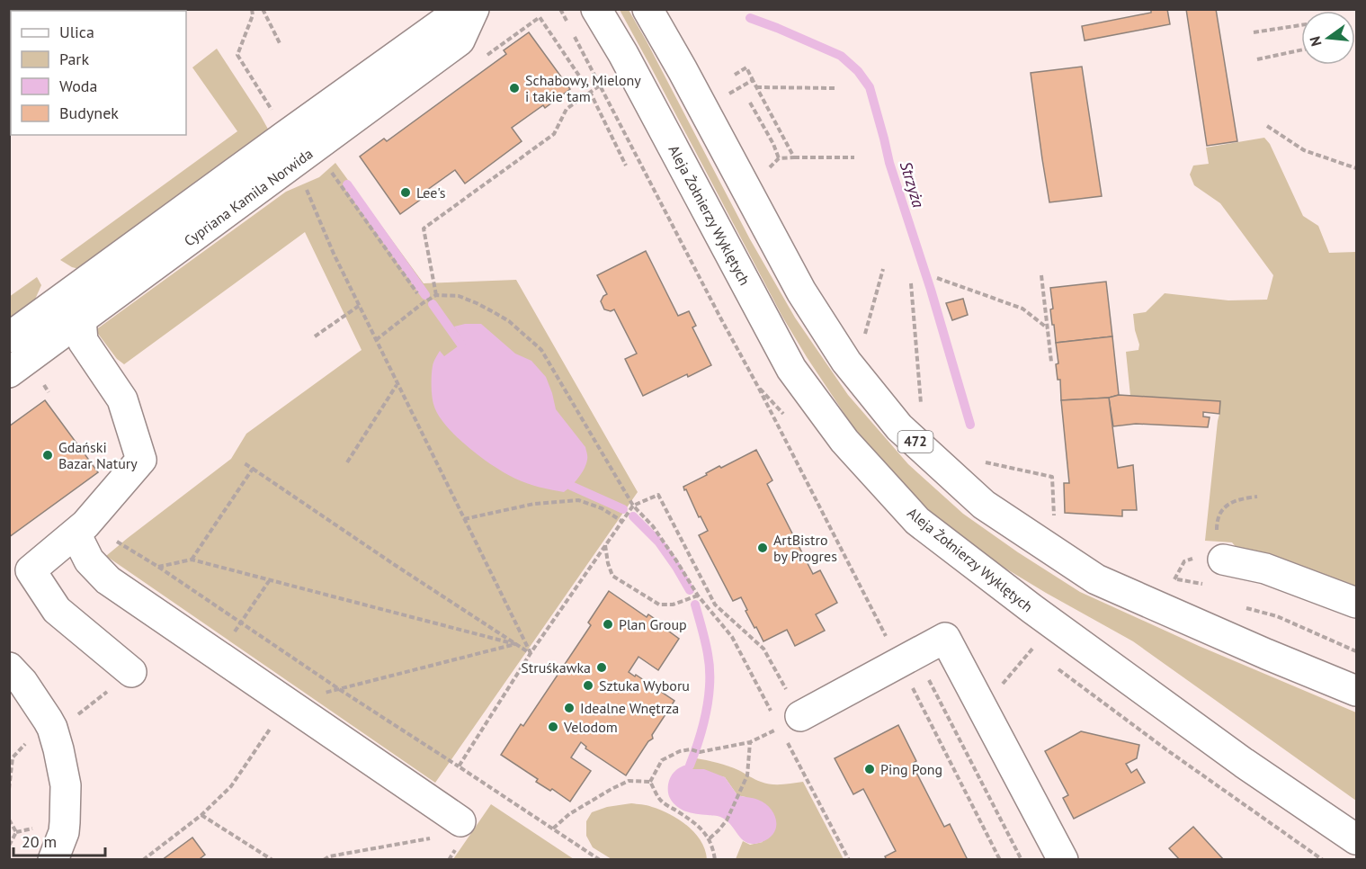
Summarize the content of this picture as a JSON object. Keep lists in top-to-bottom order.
{
  "streets": {
    "main road": ["Cypriana Kamila Norwida", "Aleja Żołnierzy Wyklętych", "472"]
  },
  "water": ["Strzyża"],
  "places": [
    "Schabowy, Mielony i takie tam",
    "Lee's",
    "Gdański Bazar Natury",
    "ArtBistro by Progres",
    "Plan Group",
    "Struśkawka",
    "Sztuka Wyboru",
    "Idealne Wnętrza",
    "Velodom",
    "Ping Pong"
  ],
  "legend": [
    "Ulica",
    "Park",
    "Woda",
    "Budynek"
  ],
  "scale_bar": "20 m",
  "north": "left"
}
